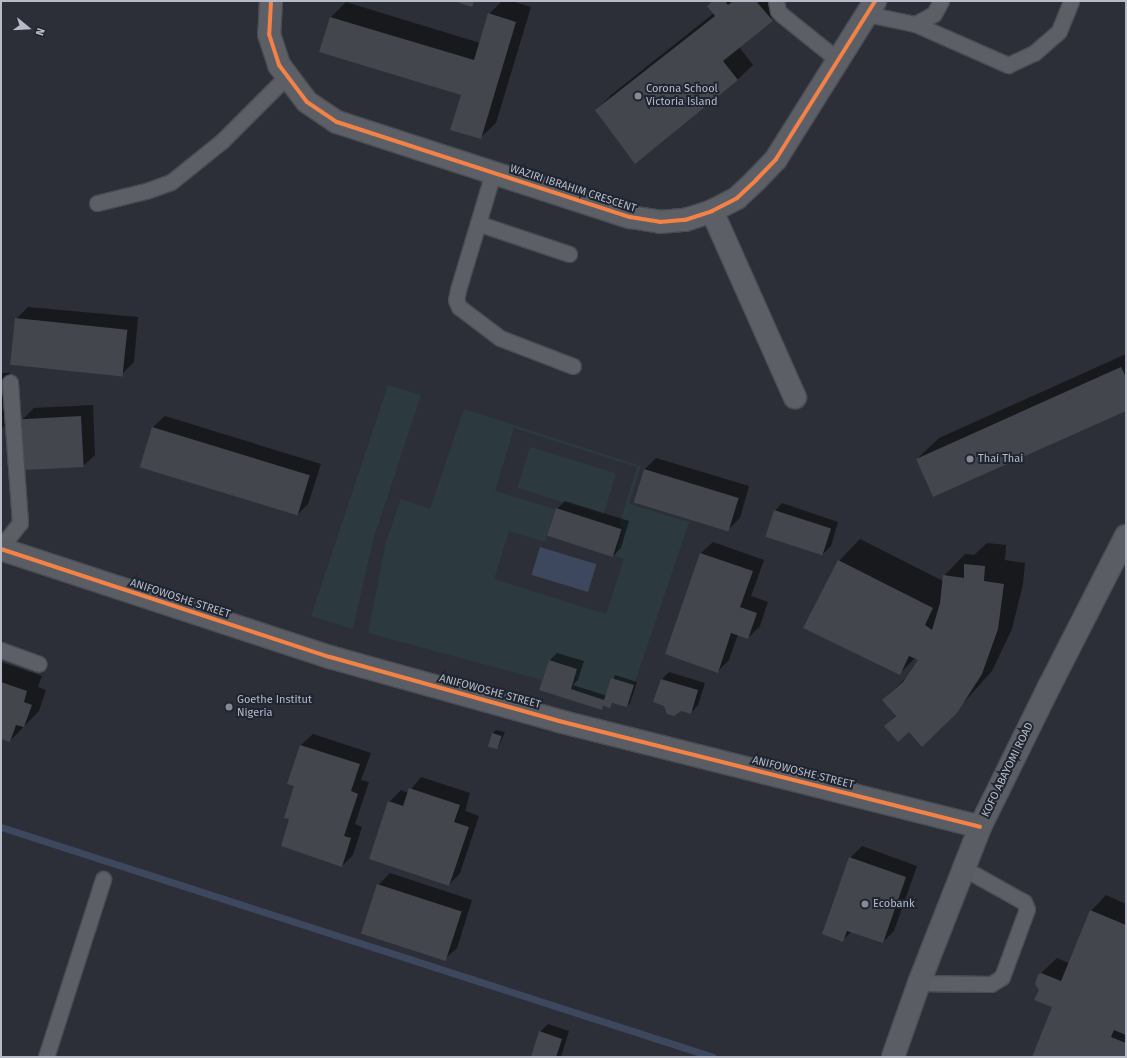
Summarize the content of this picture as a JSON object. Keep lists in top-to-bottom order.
{
  "streets": {
    "street": ["WAZIRI IBRAHIM CRESCENT", "ANIFOWOSHE STREET", "KOFO ABAYOMI ROAD"]
  },
  "crossings": [
    ["ANIFOWOSHE STREET", "KOFO ABAYOMI ROAD"]
  ],
  "places": [
    "Corona School Victoria Island",
    "Thai Thai",
    "Goethe Institut Nigeria",
    "Ecobank"
  ],
  "north": "right"
}
